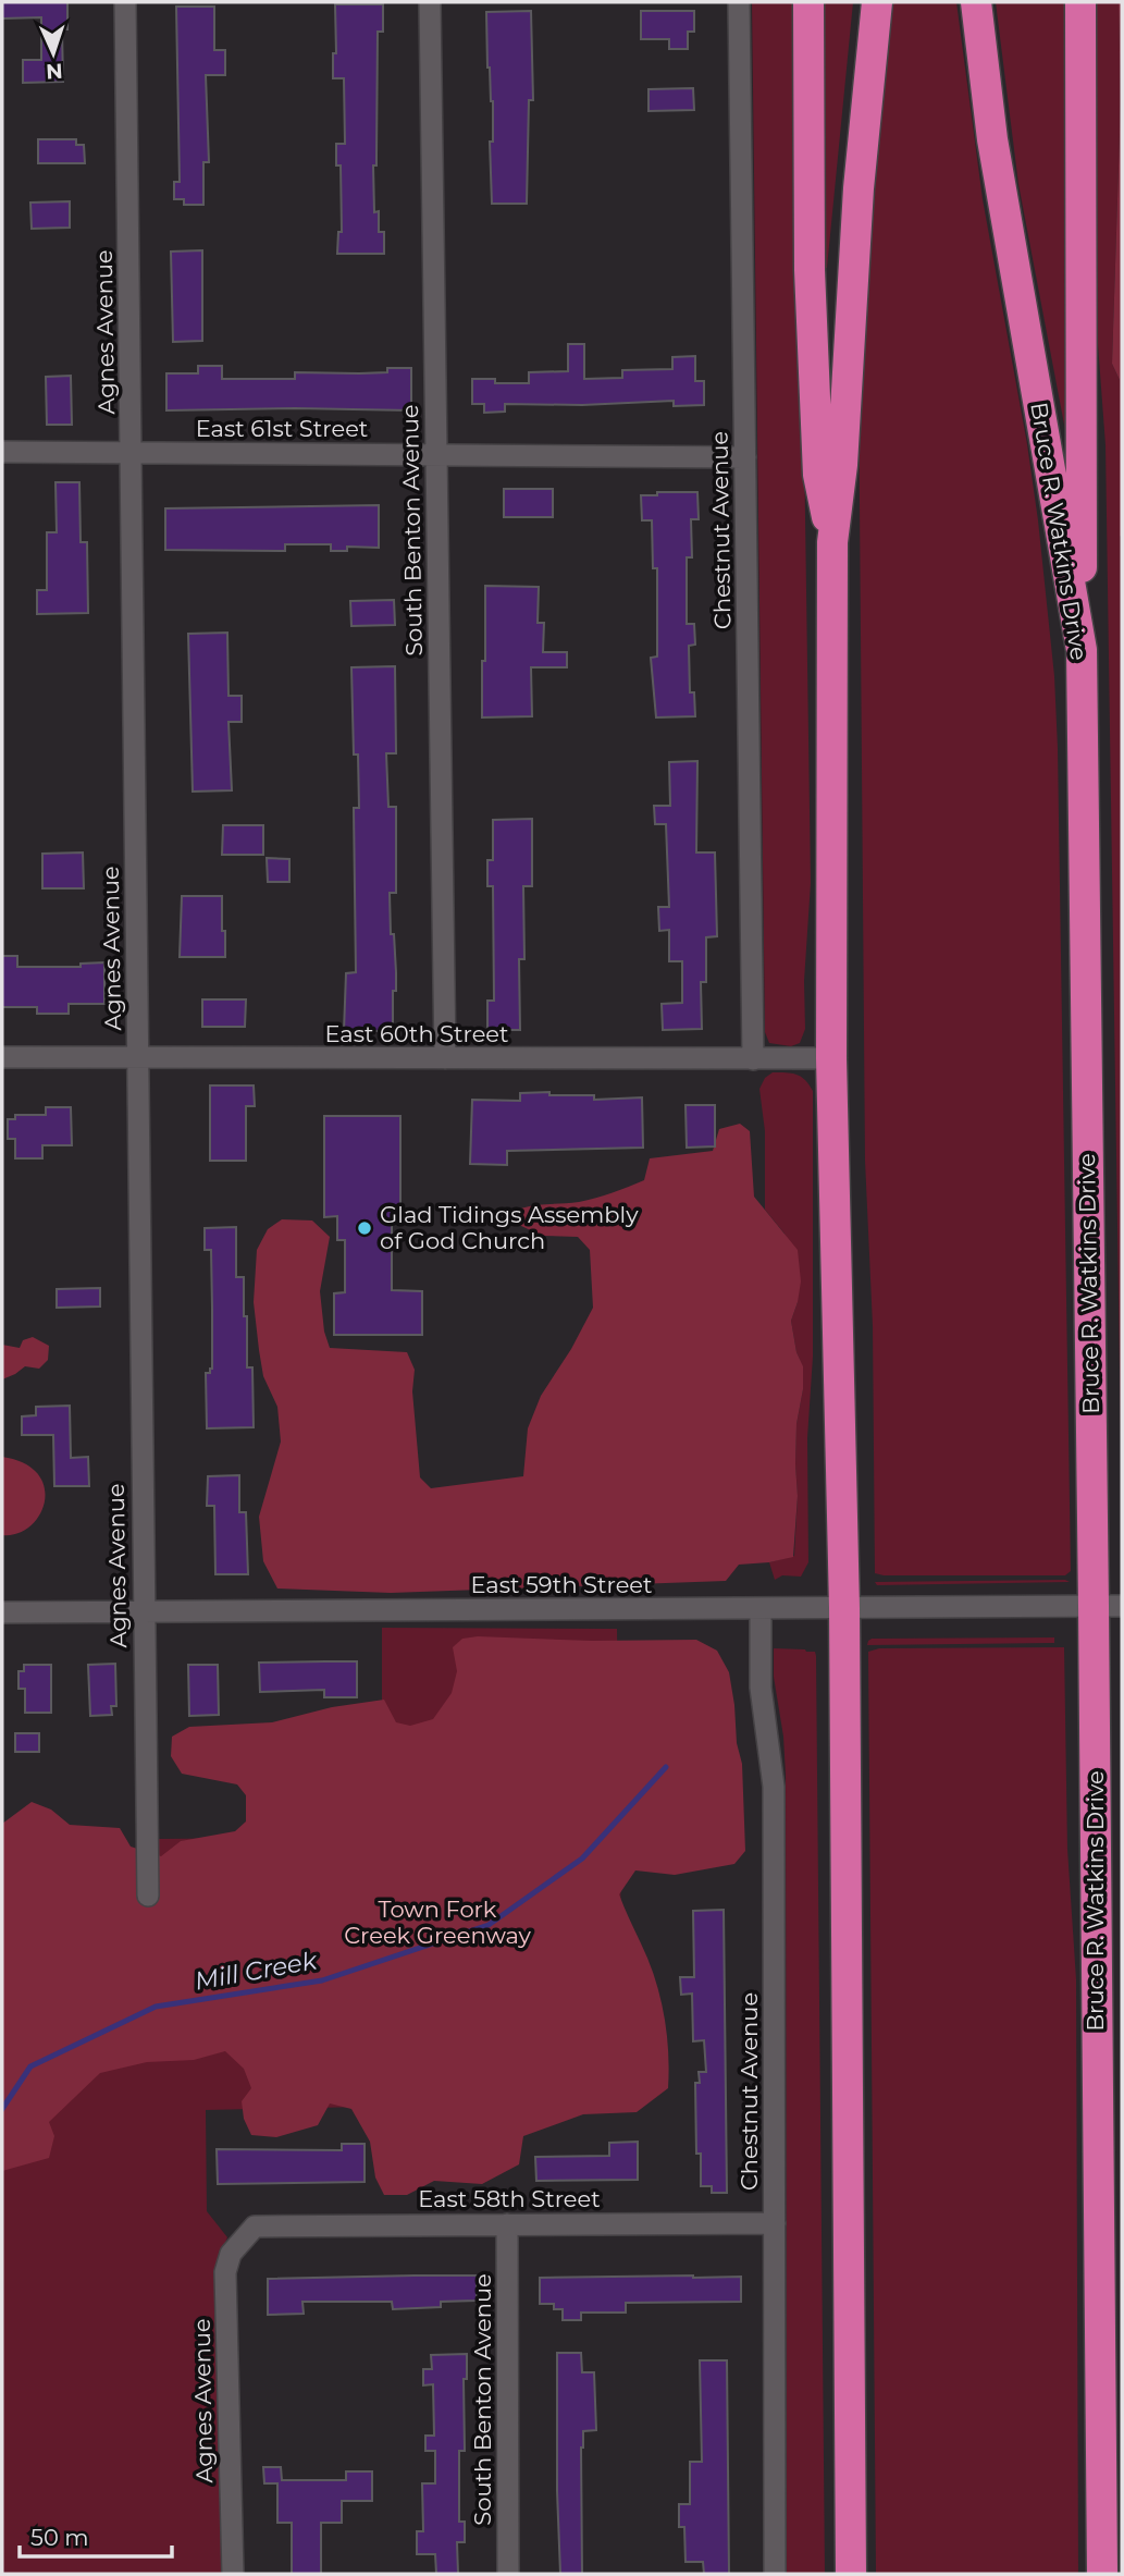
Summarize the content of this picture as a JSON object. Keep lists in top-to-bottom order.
{
  "streets": {
    "highway": ["Bruce R. Watkins Drive"],
    "street": [
      "Agnes Avenue",
      "East 61st Street",
      "South Benton Avenue",
      "Chestnut Avenue",
      "East 60th Street",
      "East 59th Street",
      "East 58th Street"
    ]
  },
  "crossings": [
    ["Agnes Avenue", "East 61st Street"],
    ["Agnes Avenue", "East 60th Street"],
    ["Agnes Avenue", "East 59th Street"],
    ["Agnes Avenue", "East 58th Street"],
    ["East 61st Street", "South Benton Avenue"],
    ["East 61st Street", "Chestnut Avenue"],
    ["South Benton Avenue", "East 60th Street"],
    ["South Benton Avenue", "East 58th Street"],
    ["Chestnut Avenue", "East 60th Street"],
    ["Chestnut Avenue", "East 59th Street"],
    ["Chestnut Avenue", "East 58th Street"],
    ["Bruce R. Watkins Drive", "East 59th Street"]
  ],
  "water": ["Mill Creek"],
  "parks": ["Town Fork Creek Greenway"],
  "places": ["Glad Tidings Assembly of God Church"],
  "scale_bar": "50 m",
  "north": "bottom"
}
